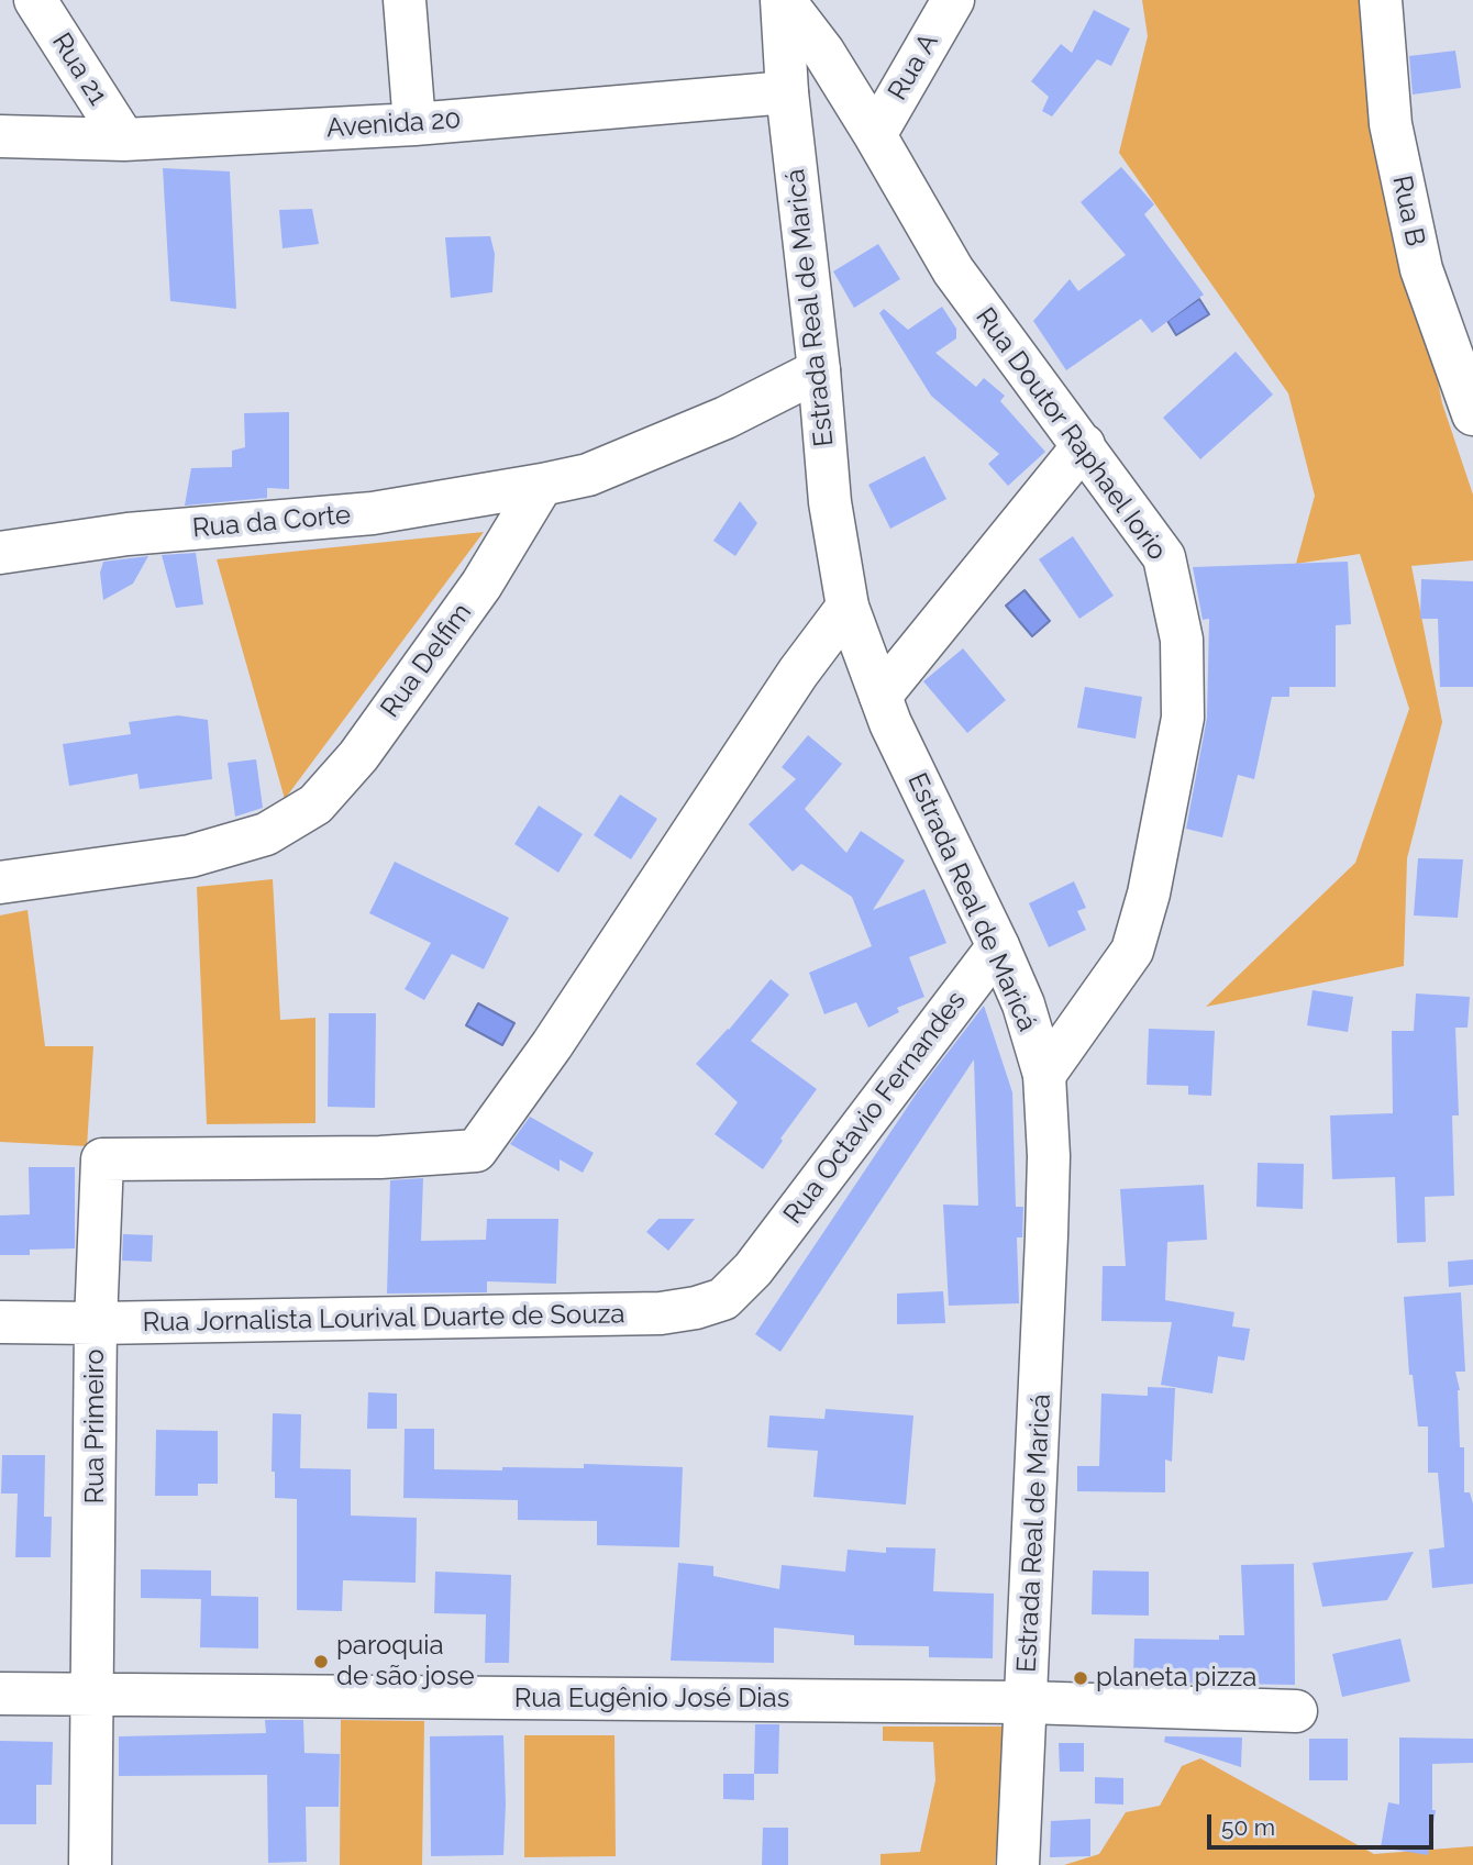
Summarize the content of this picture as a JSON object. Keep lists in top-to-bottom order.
{
  "streets": {
    "street": [
      "Rua A",
      "Rua 21",
      "Avenida 20",
      "Rua B",
      "Estrada Real de Maricá",
      "Rua Doutor Raphael Iorio",
      "Rua da Corte",
      "Rua Delfim",
      "Rua Octavio Fernandes",
      "Rua Jornalista Lourival Duarte de Souza",
      "Rua Primeiro",
      "Rua Eugênio José Dias"
    ]
  },
  "crossings": [
    ["Rua A", "Rua Doutor Raphael Iorio"],
    ["Rua 21", "Avenida 20"],
    ["Avenida 20", "Estrada Real de Maricá"],
    ["Estrada Real de Maricá", "Rua Doutor Raphael Iorio"],
    ["Estrada Real de Maricá", "Rua Octavio Fernandes"],
    ["Estrada Real de Maricá", "Rua Primeiro"],
    ["Estrada Real de Maricá", "Rua Eugênio José Dias"],
    ["Rua da Corte", "Rua Delfim"],
    ["Rua Octavio Fernandes", "Rua Jornalista Lourival Duarte de Souza"],
    ["Rua Jornalista Lourival Duarte de Souza", "Rua Primeiro"],
    ["Rua Primeiro", "Rua Eugênio José Dias"]
  ],
  "places": ["paroquia de são jose", "planeta pizza"],
  "scale_bar": "50 m"
}
